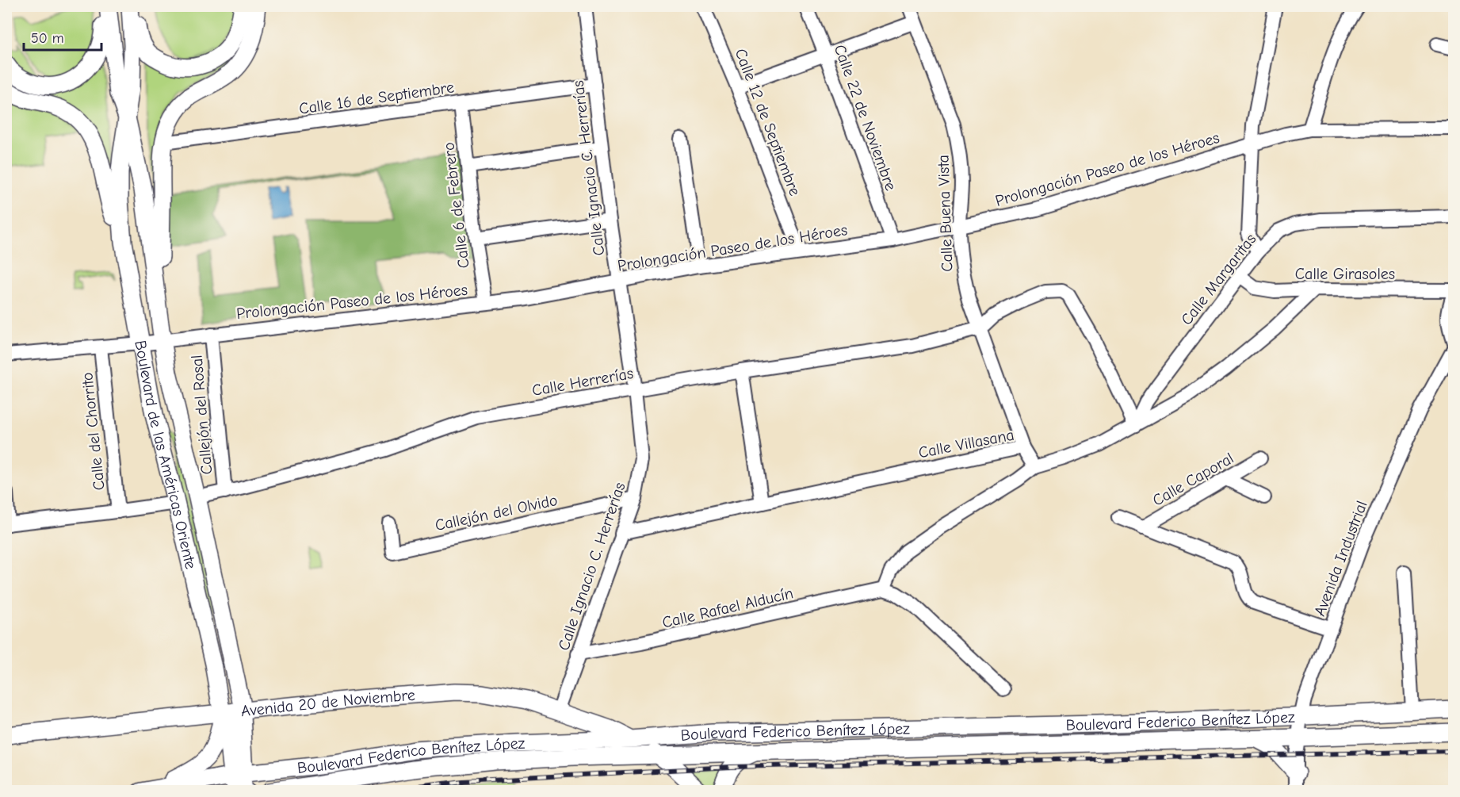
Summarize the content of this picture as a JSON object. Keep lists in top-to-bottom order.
{
  "streets": {
    "main road": ["Boulevard de las Américas Oriente", "Avenida 20 de Noviembre", "Boulevard Federico Benítez López"],
    "street": [
      "Calle 16 de Septiembre",
      "Calle 22 de Noviembre",
      "Calle 12 de Septiembre",
      "Calle Ignacio C. Herrerías",
      "Prolongación Paseo de los Héroes",
      "Calle 6 de Febrero",
      "Calle Buena Vista",
      "Calle Girasoles",
      "Calle Margaritas",
      "Calle Herrerías",
      "Callejón del Rosal",
      "Calle del Chorrito",
      "Calle Villasana",
      "Calle Caporal",
      "Callejón del Olvido",
      "Avenida Industrial",
      "Calle Rafael Alducín"
    ]
  },
  "crossings": [
    ["Calle 16 de Septiembre", "Calle Ignacio C. Herrerías"],
    ["Calle 16 de Septiembre", "Calle 6 de Febrero"],
    ["Calle 22 de Noviembre", "Prolongación Paseo de los Héroes"],
    ["Calle 12 de Septiembre", "Prolongación Paseo de los Héroes"],
    ["Calle Ignacio C. Herrerías", "Prolongación Paseo de los Héroes"],
    ["Calle Ignacio C. Herrerías", "Calle Herrerías"],
    ["Calle Ignacio C. Herrerías", "Calle Villasana"],
    ["Calle Ignacio C. Herrerías", "Callejón del Olvido"],
    ["Calle Ignacio C. Herrerías", "Calle Rafael Alducín"],
    ["Calle Ignacio C. Herrerías", "Avenida 20 de Noviembre"],
    ["Prolongación Paseo de los Héroes", "Calle 6 de Febrero"],
    ["Prolongación Paseo de los Héroes", "Calle Buena Vista"],
    ["Prolongación Paseo de los Héroes", "Callejón del Rosal"],
    ["Prolongación Paseo de los Héroes", "Calle del Chorrito"],
    ["Prolongación Paseo de los Héroes", "Boulevard de las Américas Oriente"],
    ["Calle Buena Vista", "Calle Herrerías"],
    ["Calle Buena Vista", "Calle Villasana"],
    ["Calle Girasoles", "Calle Margaritas"],
    ["Calle Herrerías", "Callejón del Rosal"],
    ["Calle Herrerías", "Boulevard de las Américas Oriente"],
    ["Boulevard de las Américas Oriente", "Avenida 20 de Noviembre"],
    ["Boulevard de las Américas Oriente", "Boulevard Federico Benítez López"],
    ["Avenida Industrial", "Boulevard Federico Benítez López"],
    ["Avenida 20 de Noviembre", "Boulevard Federico Benítez López"]
  ],
  "scale_bar": "50 m"
}
